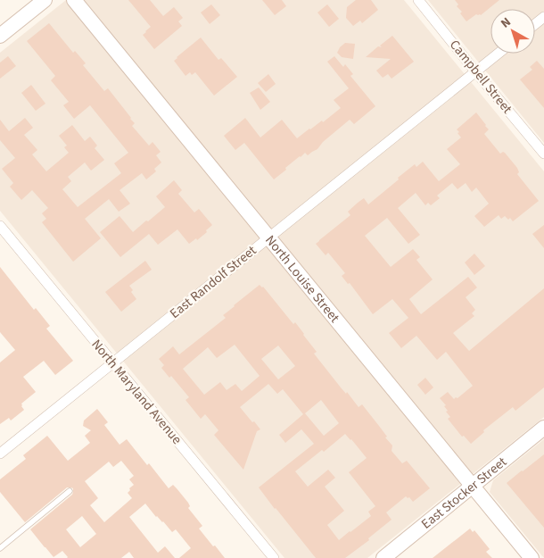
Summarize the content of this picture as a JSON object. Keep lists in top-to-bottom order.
{
  "streets": {
    "street": [
      "Campbell Street",
      "North Louise Street",
      "East Randolf Street",
      "North Maryland Avenue",
      "East Stocker Street"
    ]
  },
  "crossings": [
    ["Campbell Street", "East Randolf Street"],
    ["North Louise Street", "East Randolf Street"],
    ["North Louise Street", "East Stocker Street"],
    ["East Randolf Street", "North Maryland Avenue"]
  ],
  "north": "top left"
}
